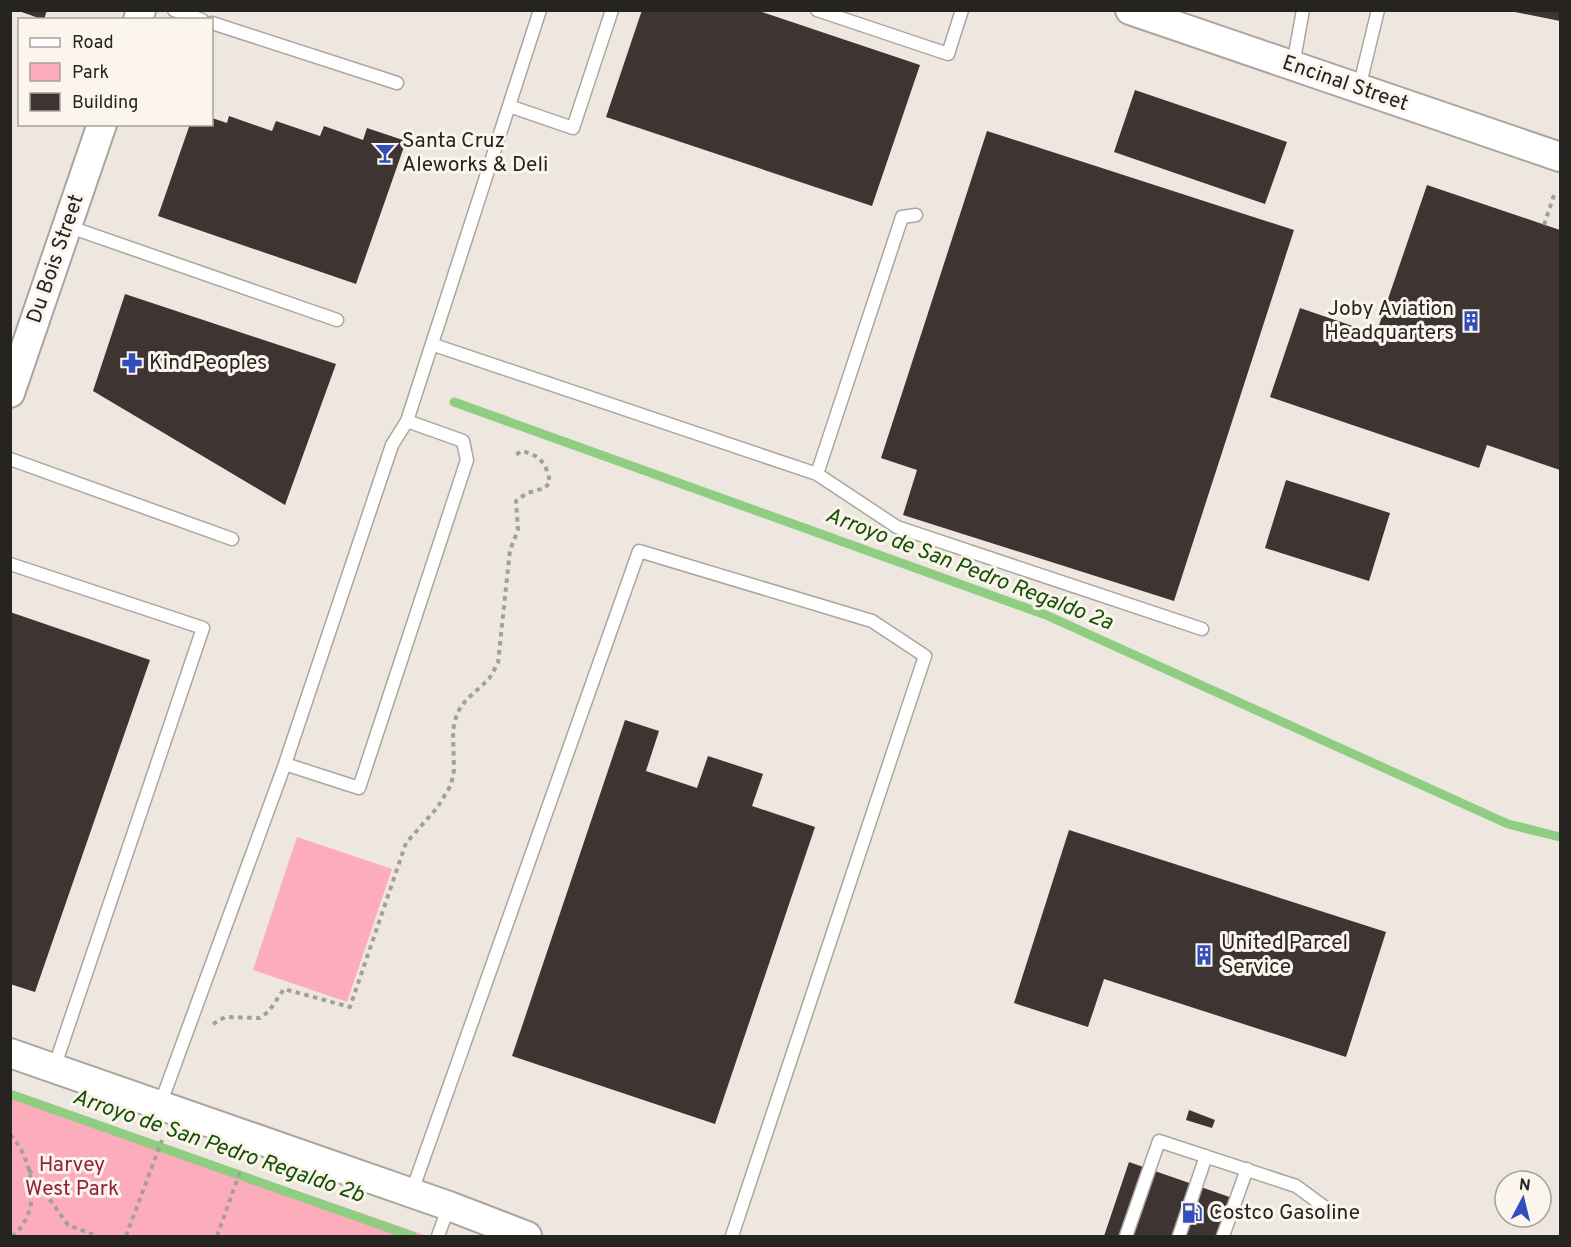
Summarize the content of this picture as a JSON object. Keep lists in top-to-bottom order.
{
  "streets": {
    "street": ["Encinal Street", "Du Bois Street"]
  },
  "water": ["Arroyo de San Pedro Regaldo 2a", "Arroyo de San Pedro Regaldo 2b"],
  "parks": ["Harvey West Park"],
  "places": {
    "bar": ["Santa Cruz Aleworks & Deli"],
    "building": ["Joby Aviation Headquarters", "United Parcel Service"],
    "pharmacy": ["KindPeoples"],
    "fuel station": ["Costco Gasoline"]
  },
  "legend": ["Road", "Park", "Building"],
  "north": "top"
}
